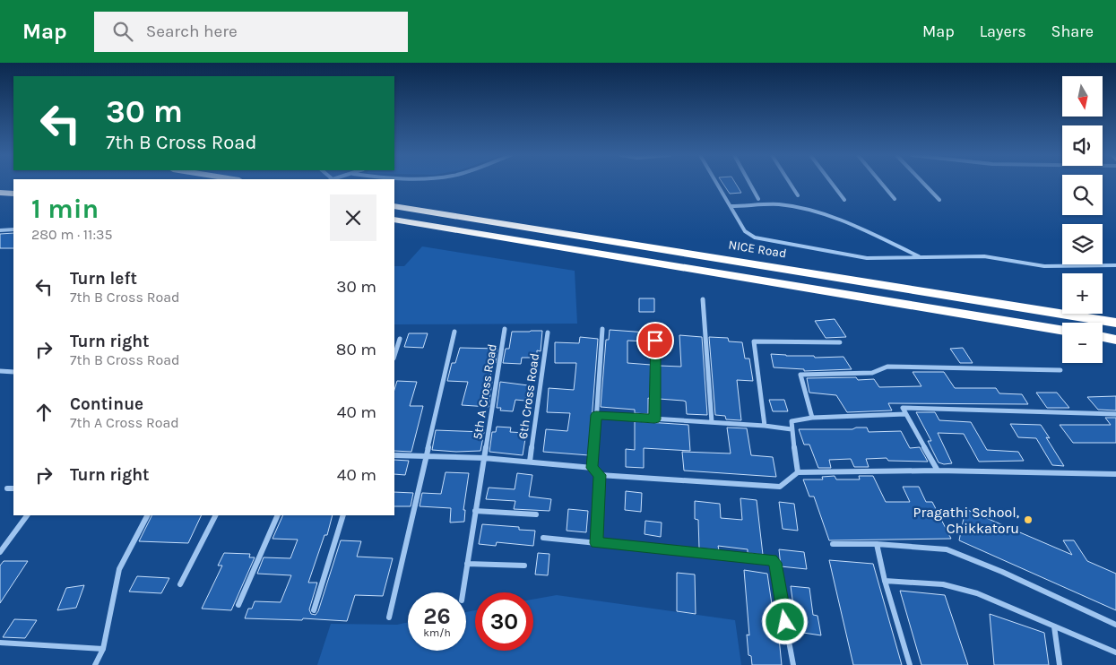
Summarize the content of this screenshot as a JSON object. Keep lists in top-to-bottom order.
{
  "streets": {
    "highway": ["NICE Road"],
    "street": ["5th A Cross Road", "6th Cross Road"]
  },
  "places": ["Pragathi School, Chikkatoru"],
  "north": "bottom",
  "page": {
    "header": "Map",
    "search": "Search here",
    "nav": ["Map", "Layers", "Share"],
    "map_buttons": ["+", "−"],
    "turn": ["30 m", "7th B Cross Road"],
    "heading": ["1 min", "280 m · 11:35"],
    "list": [
      {
        "name": "Turn left",
        "note": "7th B Cross Road",
        "value": "30 m"
      },
      {
        "name": "Turn right",
        "note": "7th B Cross Road",
        "value": "80 m"
      },
      {
        "name": "Continue",
        "note": "7th A Cross Road",
        "value": "40 m"
      },
      {
        "name": "Turn right",
        "value": "40 m"
      }
    ],
    "speed": "26 km/h",
    "limit": "30"
  }
}
